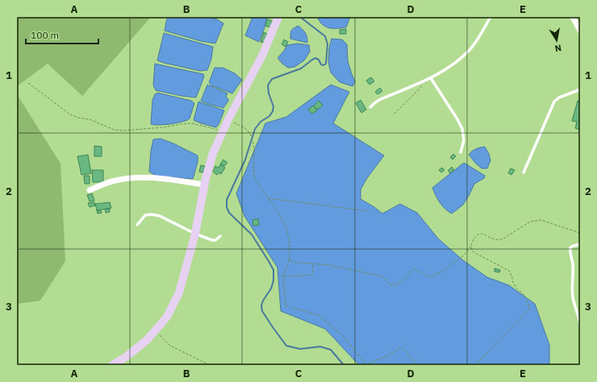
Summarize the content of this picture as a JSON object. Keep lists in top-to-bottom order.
{
  "scale_bar": "100 m",
  "north": "bottom",
  "grid": {
    "columns": [
      "A",
      "B",
      "C",
      "D",
      "E"
    ],
    "rows": ["1", "2", "3"]
  }
}
